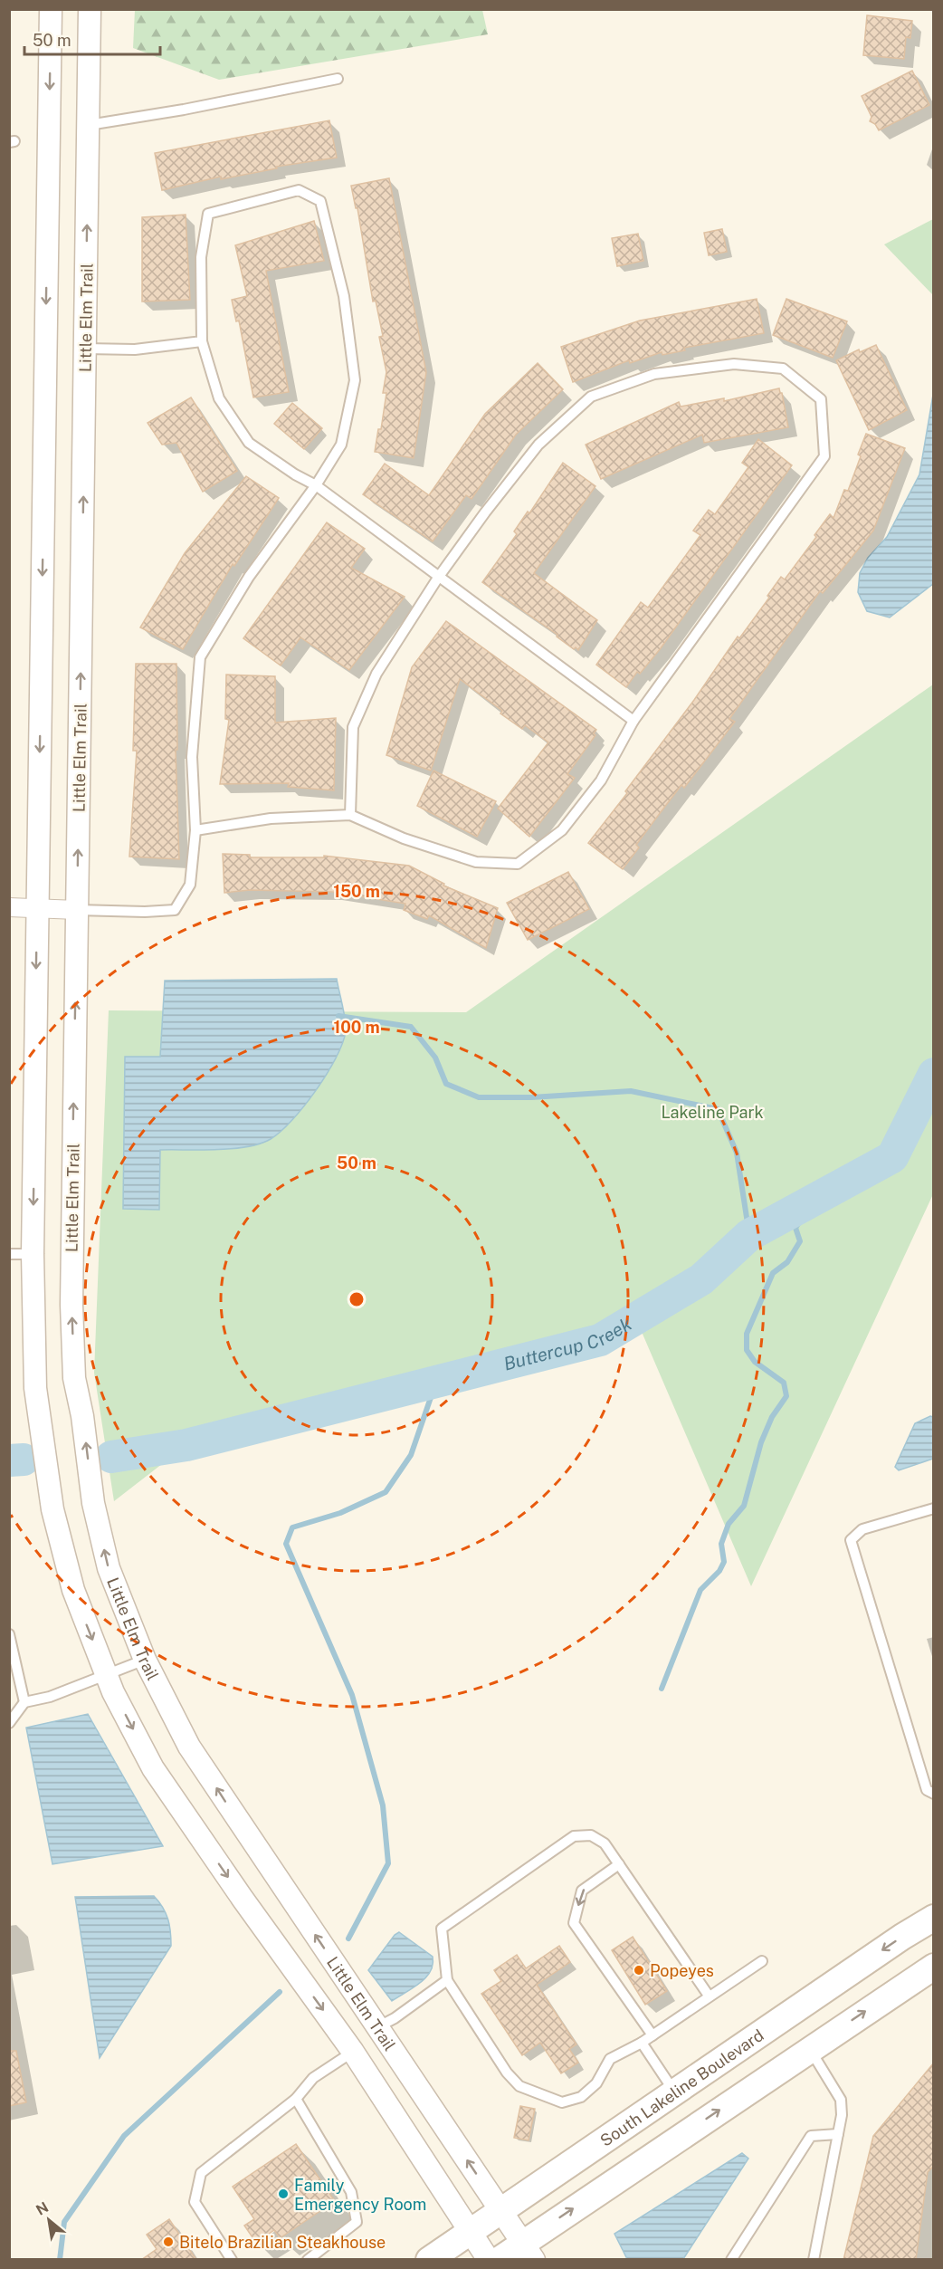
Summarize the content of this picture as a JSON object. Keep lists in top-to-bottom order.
{
  "streets": {
    "main road": ["South Lakeline Boulevard"],
    "street": ["Little Elm Trail"]
  },
  "crossings": [
    ["Little Elm Trail", "South Lakeline Boulevard"]
  ],
  "water": ["Buttercup Creek"],
  "parks": ["Lakeline Park"],
  "places": ["Popeyes", "Family Emergency Room", "Bitelo Brazilian Steakhouse"],
  "scale_bar": "50 m",
  "north": "top left",
  "rings": ["150 m", "100 m", "50 m"]
}
